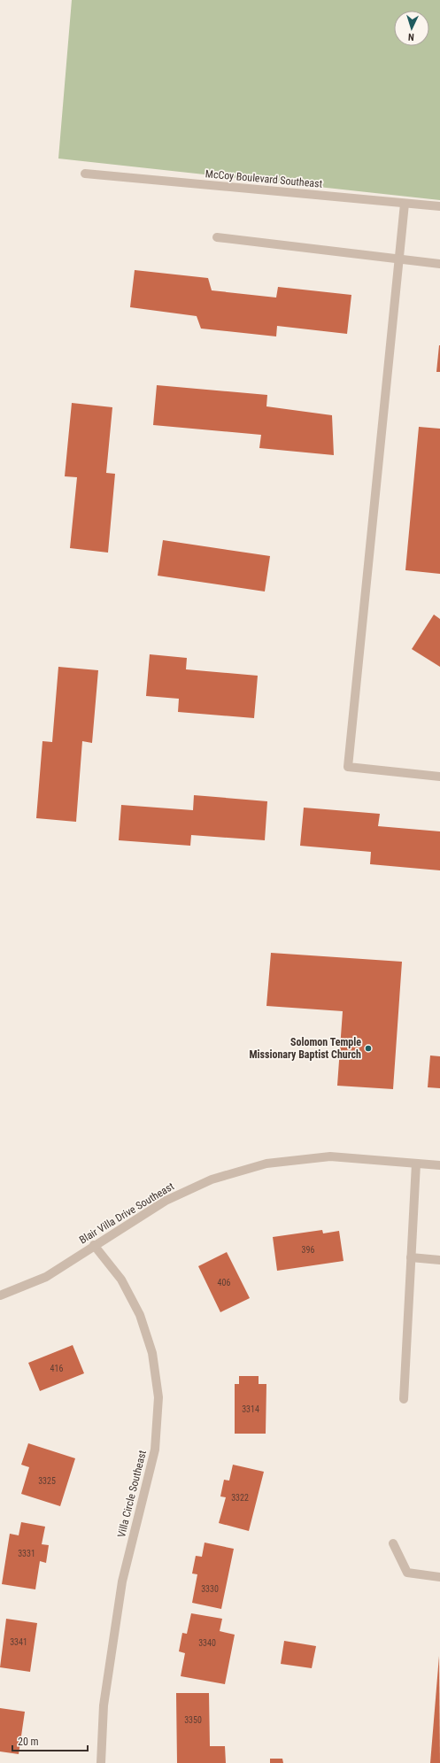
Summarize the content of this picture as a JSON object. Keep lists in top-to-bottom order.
{
  "streets": {
    "street": ["McCoy Boulevard Southeast", "Blair Villa Drive Southeast", "Villa Circle Southeast"]
  },
  "crossings": [
    ["Blair Villa Drive Southeast", "Villa Circle Southeast"]
  ],
  "places": ["Solomon Temple Missionary Baptist Church"],
  "house_numbers": [
    "396",
    "406",
    "416",
    "3314",
    "3325",
    "3322",
    "3331",
    "3330",
    "3341",
    "3340",
    "3350"
  ],
  "scale_bar": "20 m",
  "north": "bottom"
}
